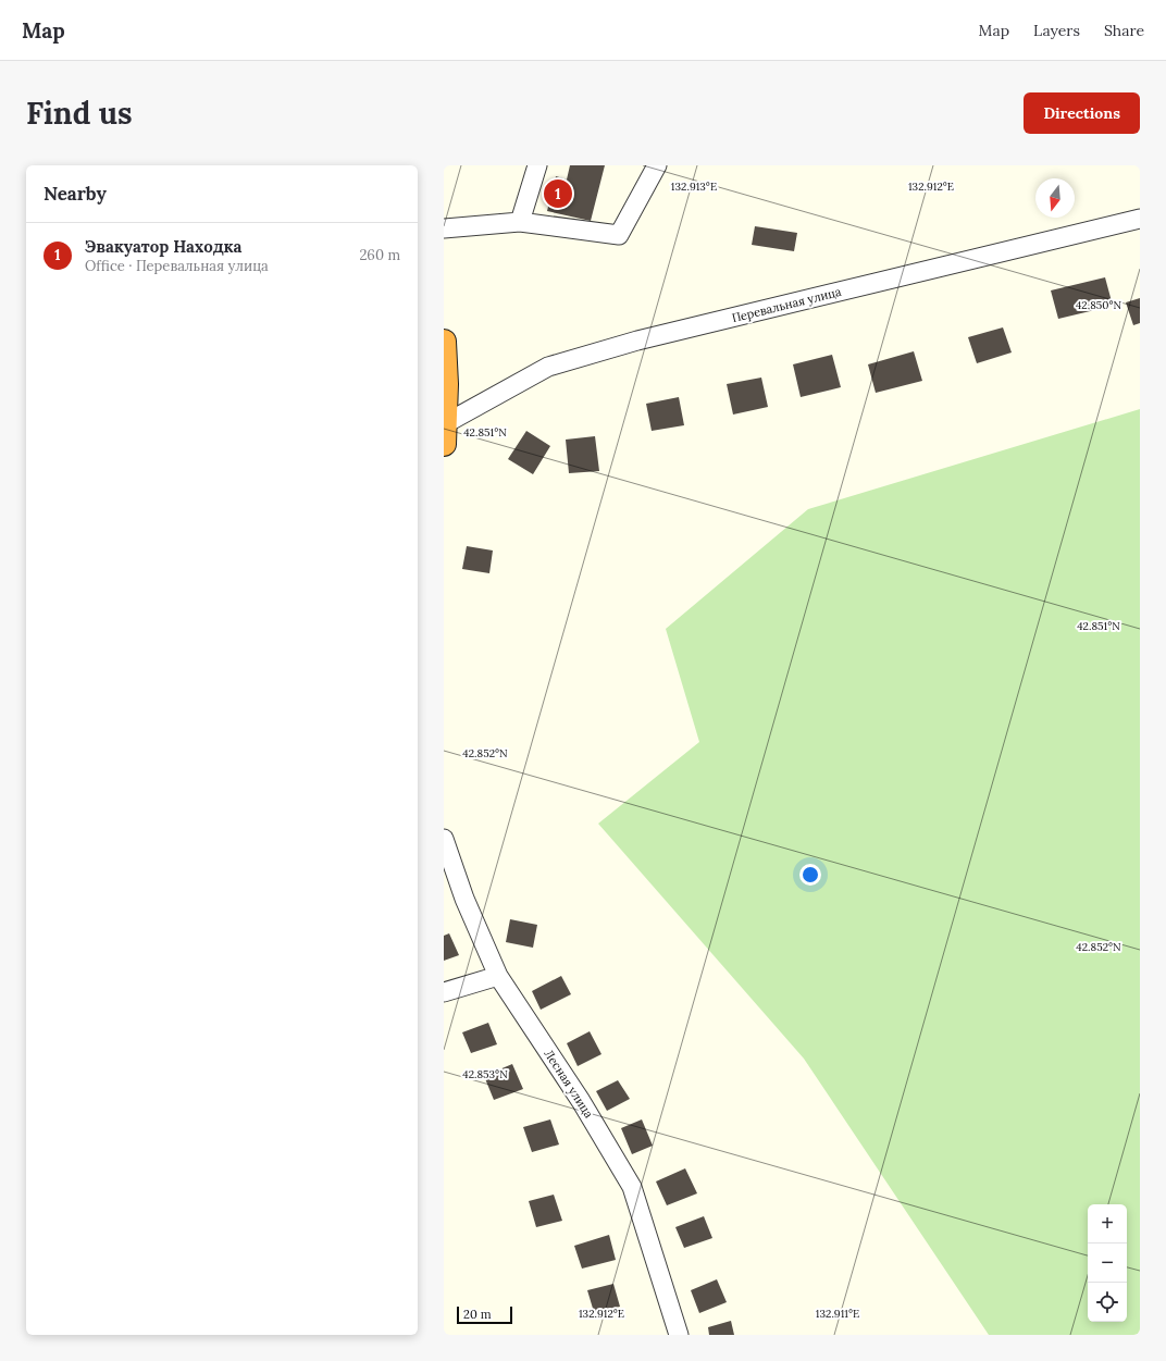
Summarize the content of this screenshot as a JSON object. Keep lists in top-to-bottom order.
{
  "streets": {
    "highway": ["Перевальная улица"],
    "street": ["Лесная улица"]
  },
  "scale_bar": "20 m",
  "north": "bottom",
  "page": {
    "header": "Map",
    "nav": ["Map", "Layers", "Share"],
    "buttons": "Directions",
    "title": "Find us",
    "heading": "Nearby",
    "pins": "1",
    "list": [
      {
        "mark": "1",
        "name": "Эвакуатор Находка",
        "note": "Office · Перевальная улица",
        "value": "260 m"
      }
    ],
    "map_buttons": ["+", "−"],
    "scale": "20 m"
  },
  "coordinates": [
    "132.913°E",
    "132.912°E",
    "42.850°N",
    "42.851°N",
    "42.852°N",
    "42.853°N",
    "132.911°E"
  ]
}
